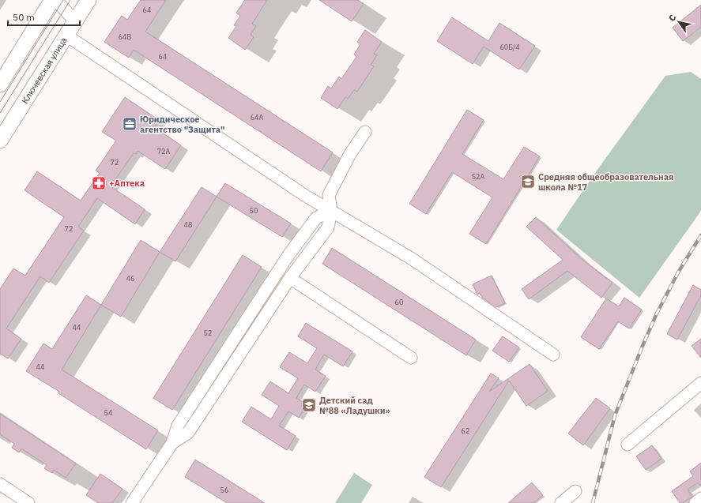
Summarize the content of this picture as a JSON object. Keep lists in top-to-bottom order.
{
  "streets": {
    "main road": ["Ключевская улица"]
  },
  "places": {
    "office": ["Юридическое агентство \"Защита\""],
    "school or university": ["Средняя общеобразовательная школа №17", "Детский сад №88 «Ладушки»"],
    "pharmacy": ["+Аптека"]
  },
  "house_numbers": [
    "64",
    "64В",
    "60Б/4",
    "64",
    "64А",
    "72А",
    "72",
    "52А",
    "50",
    "48",
    "72",
    "46",
    "60",
    "44",
    "52",
    "44",
    "54",
    "62",
    "56"
  ],
  "scale_bar": "50 m",
  "north": "top left"
}
